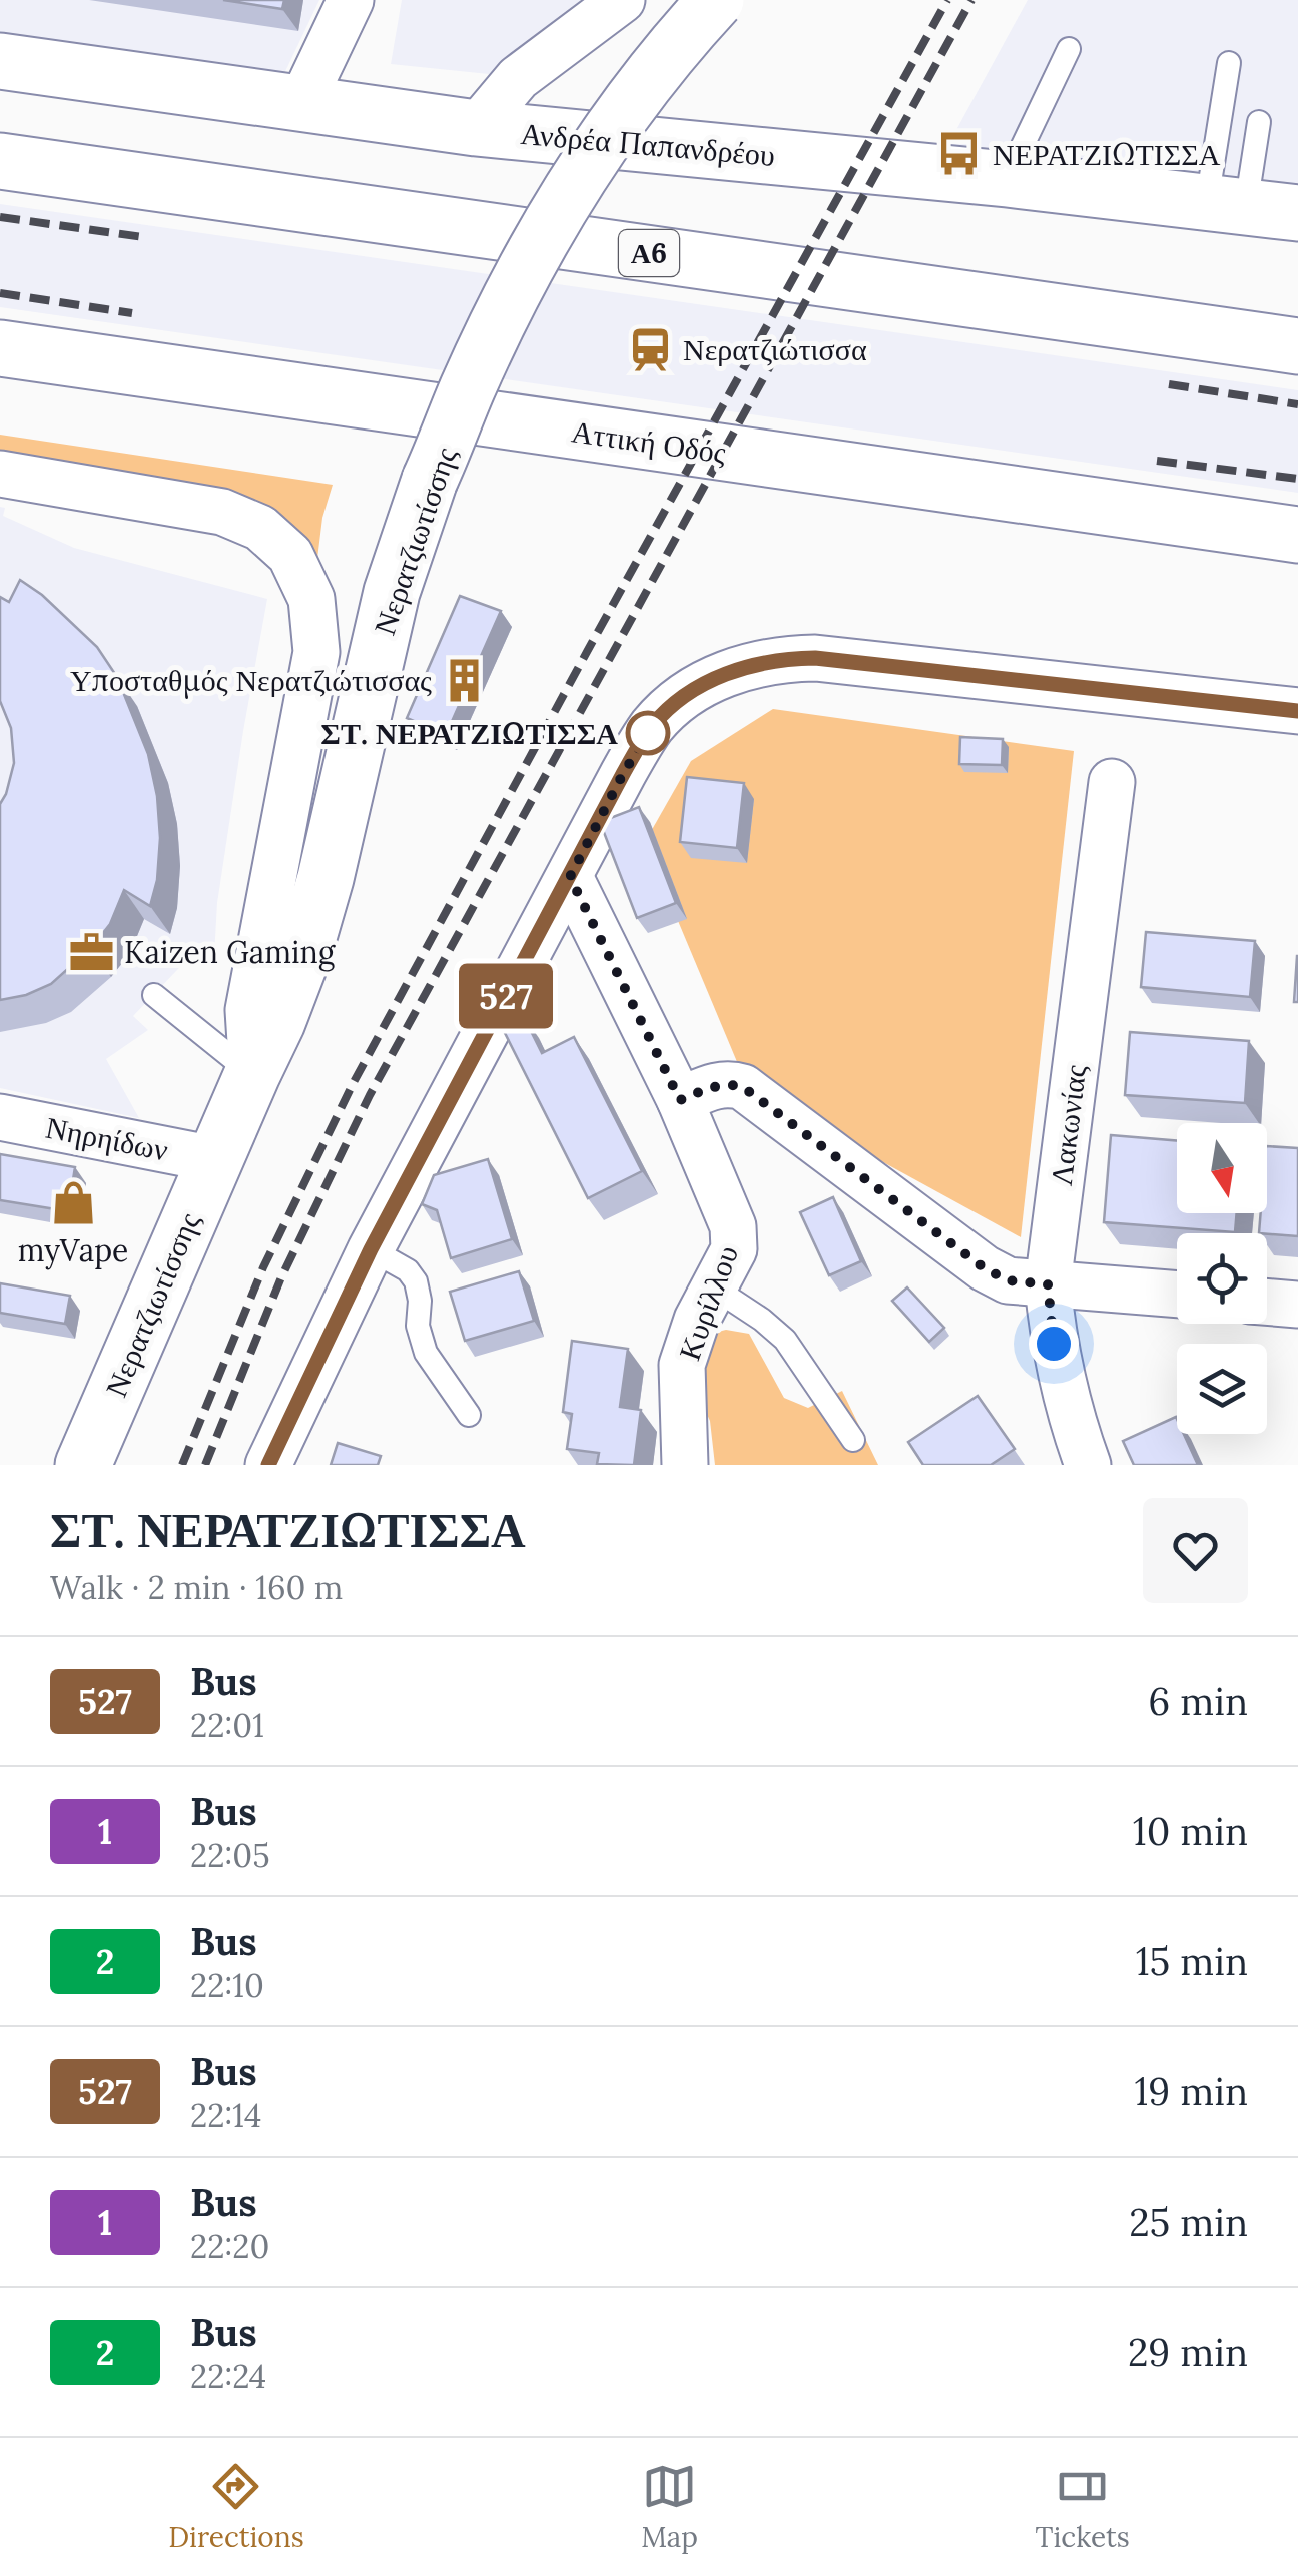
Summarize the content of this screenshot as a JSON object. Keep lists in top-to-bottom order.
{
  "streets": {
    "main road": [
      "Ανδρέα Παπανδρέου",
      "Α6",
      "Αττική Οδός",
      "Νερατζιωτίσσης"
    ],
    "street": ["Λακωνίας", "Νηρηίδων", "Κυρίλλου"]
  },
  "crossings": [
    ["Νερατζιωτίσσης", "Νηρηίδων"]
  ],
  "places": {
    "bus stop": ["ΝΕΡΑΤΖΙΩΤΙΣΣΑ"],
    "station": ["Νερατζιώτισσα"],
    "building": ["Υποσταθμός Νερατζιώτισσας"],
    "other": ["ΣΤ. ΝΕΡΑΤΖΙΩΤΙΣΣΑ"],
    "office": ["Kaizen Gaming"],
    "shop": ["myVape"]
  },
  "lines": ["bus line 527"],
  "north": "bottom",
  "page": {
    "on_map": "527",
    "heading": ["ΣΤ. ΝΕΡΑΤΖΙΩΤΙΣΣΑ", "Walk · 2 min · 160 m"],
    "list": [
      {
        "mark": "527",
        "name": "Bus",
        "note": "22:01",
        "value": "6 min"
      },
      {
        "mark": "1",
        "name": "Bus",
        "note": "22:05",
        "value": "10 min"
      },
      {
        "mark": "2",
        "name": "Bus",
        "note": "22:10",
        "value": "15 min"
      },
      {
        "mark": "527",
        "name": "Bus",
        "note": "22:14",
        "value": "19 min"
      },
      {
        "mark": "1",
        "name": "Bus",
        "note": "22:20",
        "value": "25 min"
      },
      {
        "mark": "2",
        "name": "Bus",
        "note": "22:24",
        "value": "29 min"
      }
    ],
    "tabs": ["Directions", "Map", "Tickets"]
  }
}
